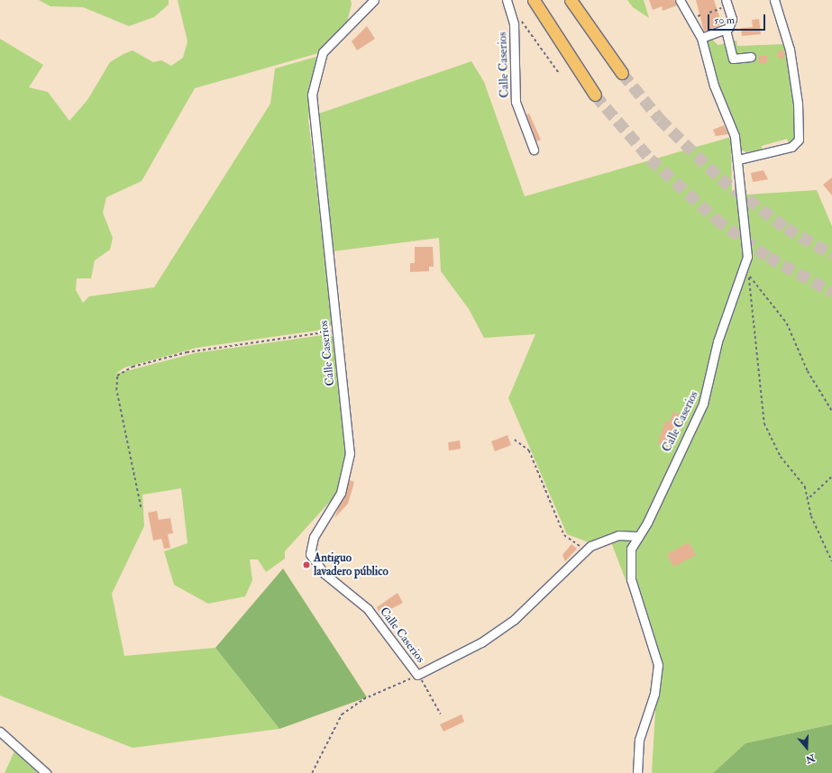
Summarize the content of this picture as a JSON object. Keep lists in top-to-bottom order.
{
  "streets": {
    "street": ["Calle Caserios"]
  },
  "places": ["Antiguo lavadero público"],
  "scale_bar": "50 m",
  "north": "bottom"
}
